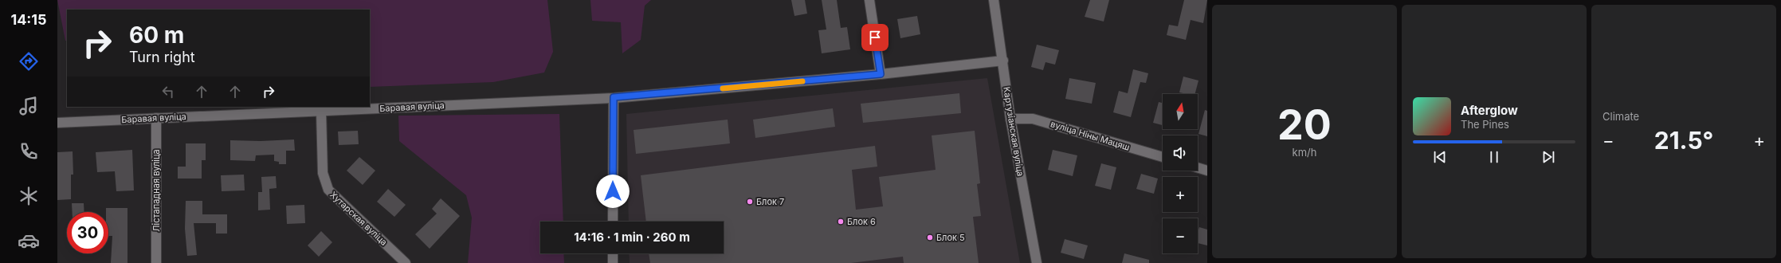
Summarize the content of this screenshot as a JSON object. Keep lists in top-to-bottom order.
{
  "streets": {
    "street": [
      "Баравая вуліца",
      "Картузіанская вуліца",
      "вуліца Ніны Мацяш",
      "Лістападная вуліца",
      "Хутарская вуліца"
    ]
  },
  "crossings": [
    ["Баравая вуліца", "Картузіанская вуліца"],
    ["Баравая вуліца", "Лістападная вуліца"],
    ["Баравая вуліца", "Хутарская вуліца"],
    ["Картузіанская вуліца", "вуліца Ніны Мацяш"]
  ],
  "places": ["Блок 7", "Блок 6", "Блок 5"],
  "north": "top",
  "page": {
    "tabs": "14:15",
    "tile": [
      ["20", "km/h"],
      "Climate"
    ],
    "turn": ["60 m", "Turn right"],
    "map_buttons": ["+", "−"],
    "song": ["Afterglow", "The Pines"],
    "heat": ["−", "21.5°", "+"],
    "limit": "30",
    "trip": "14:16 · 1 min · 260 m"
  }
}
